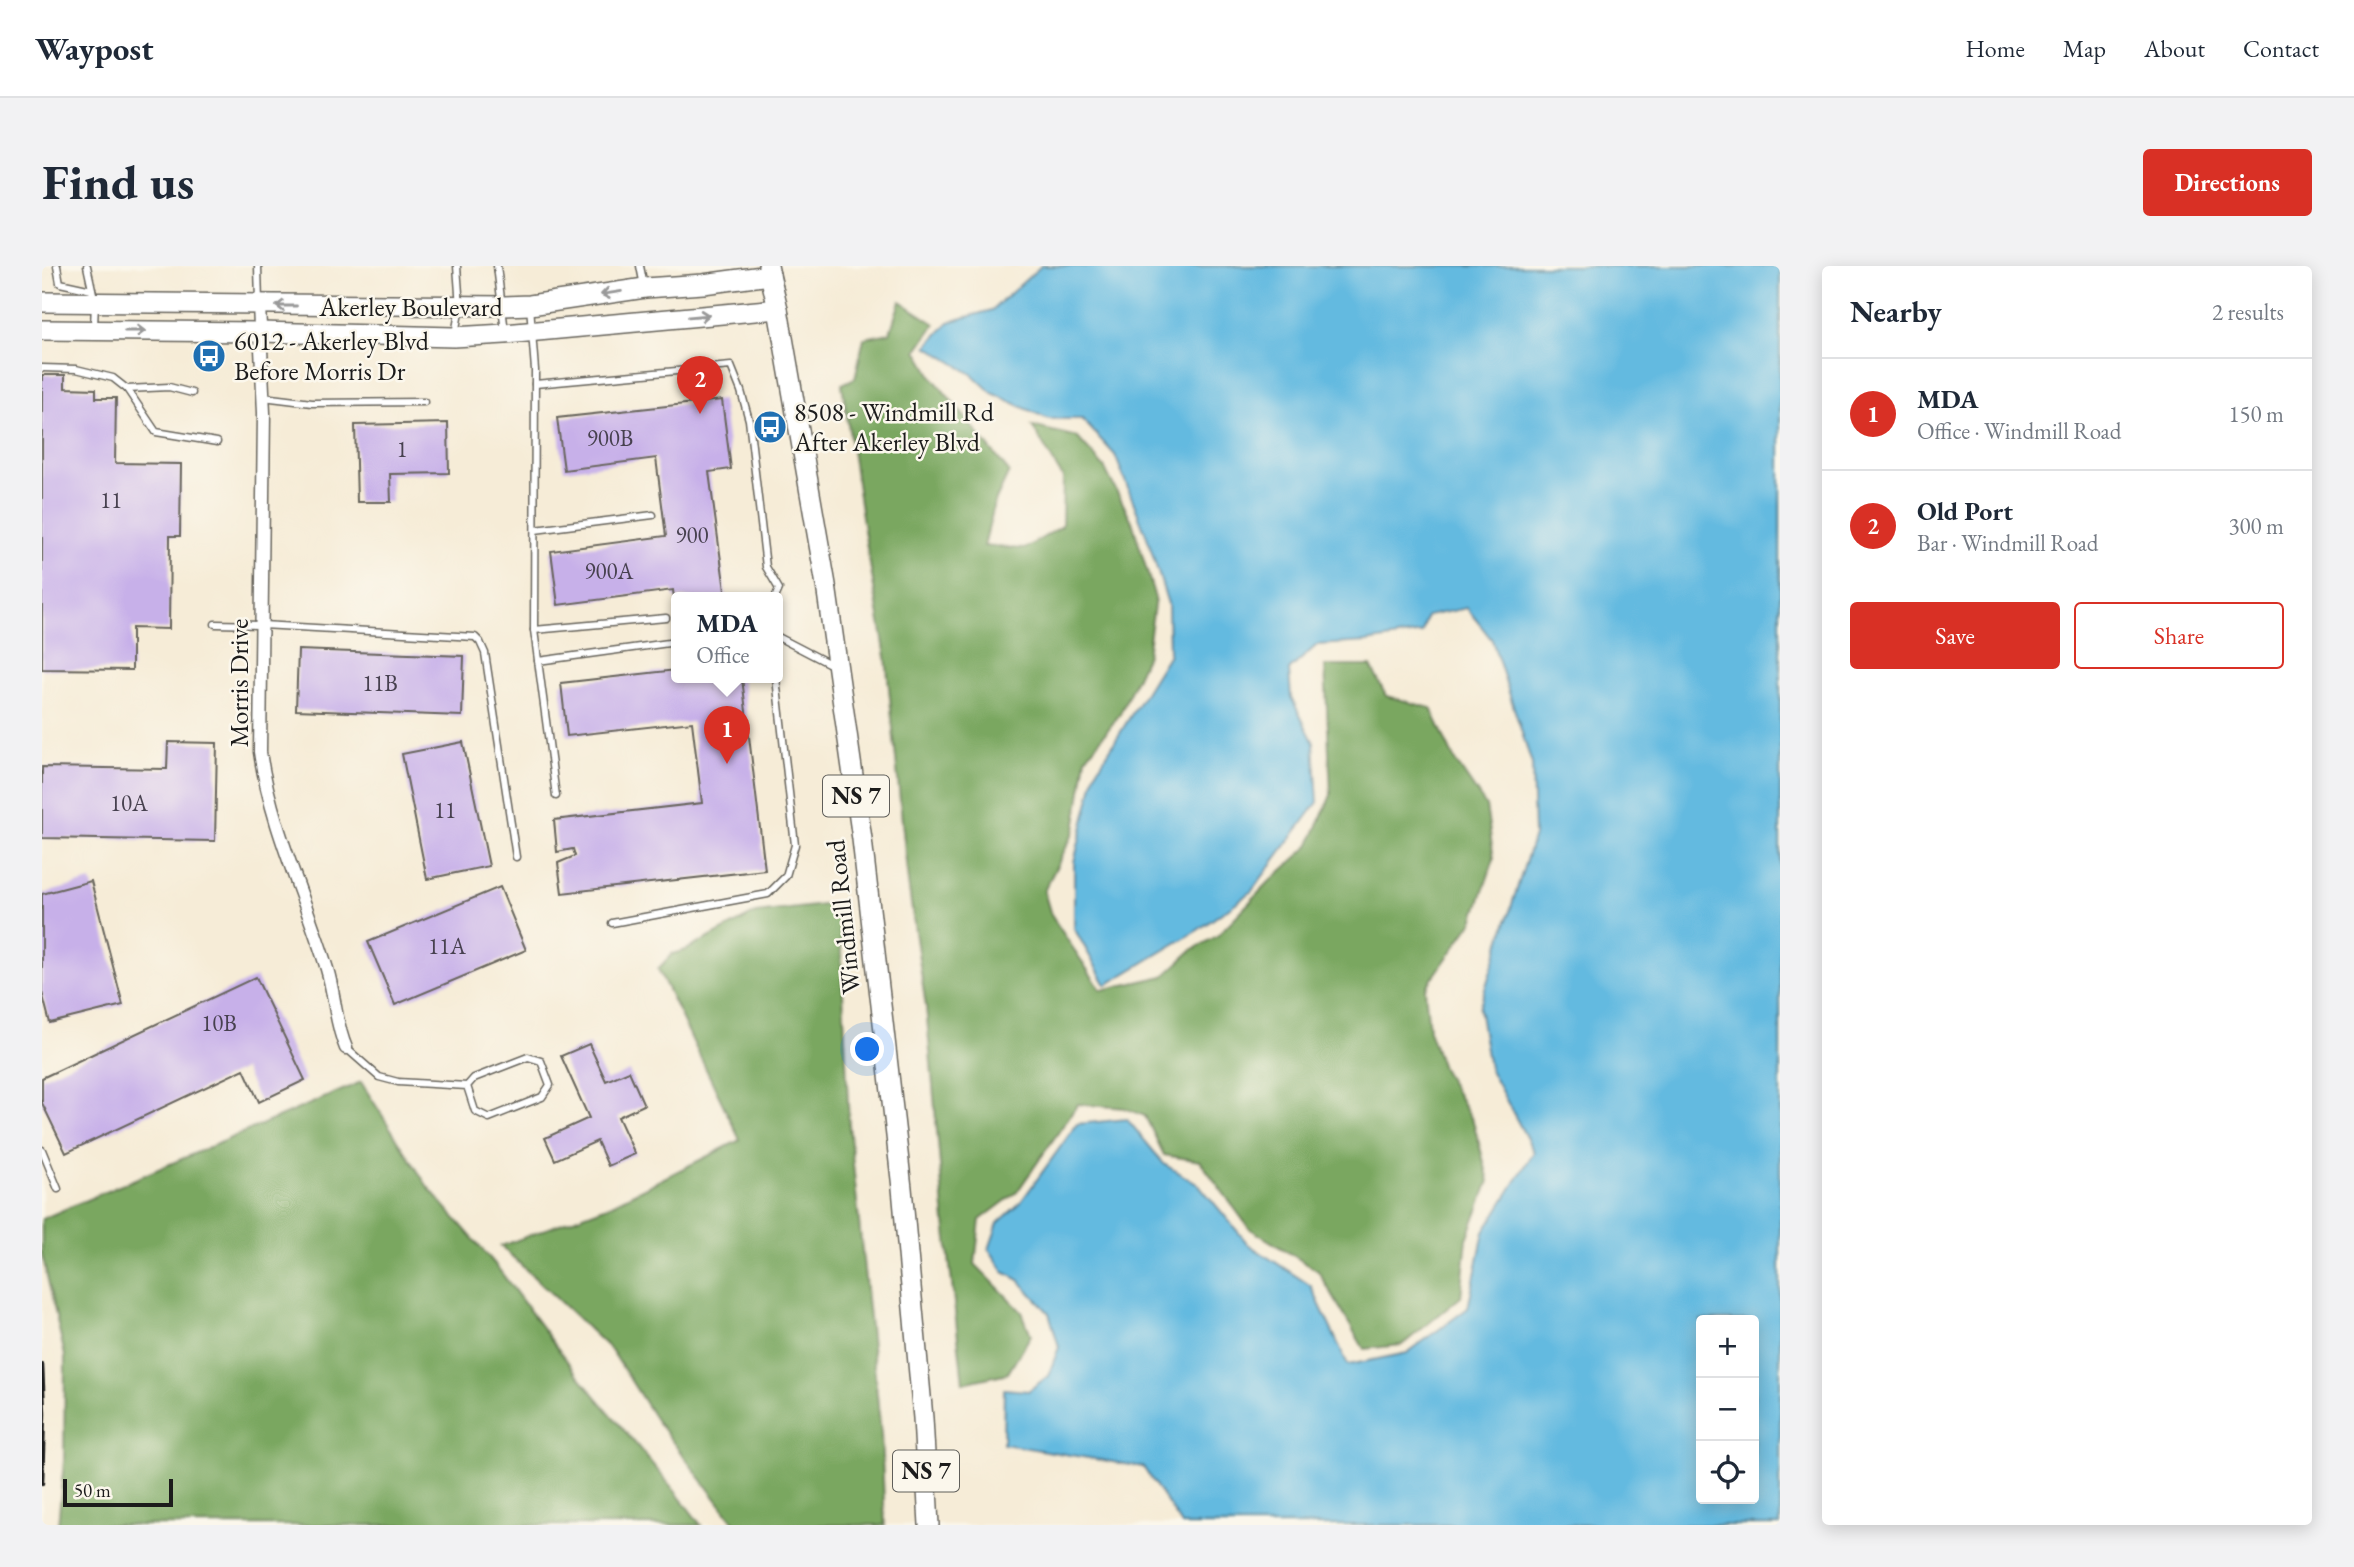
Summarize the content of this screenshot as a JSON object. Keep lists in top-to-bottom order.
{
  "streets": {
    "main road": ["Akerley Boulevard", "NS 7", "Windmill Road"],
    "street": ["Morris Drive"]
  },
  "crossings": [
    ["Akerley Boulevard", "Morris Drive"],
    ["Akerley Boulevard", "Windmill Road"]
  ],
  "places": {
    "bus stop": ["6012 - Akerley Blvd Before Morris Dr", "8508 - Windmill Rd After Akerley Blvd"]
  },
  "house_numbers": [
    "900B",
    "1",
    "11",
    "900",
    "900A",
    "11B",
    "10A",
    "11",
    "11A",
    "10B"
  ],
  "scale_bar": "50 m",
  "page": {
    "header": "Waypost",
    "nav": [
      "Home",
      "Map",
      "About",
      "Contact"
    ],
    "buttons": [
      "Directions",
      ["Save", "Share"]
    ],
    "title": "Find us",
    "heading": ["Nearby", "2 results"],
    "pins": ["2", "1"],
    "list": [
      {
        "mark": "1",
        "name": "MDA",
        "note": "Office · Windmill Road",
        "value": "150 m"
      },
      {
        "mark": "2",
        "name": "Old Port",
        "note": "Bar · Windmill Road",
        "value": "300 m"
      }
    ],
    "popup": ["MDA", "Office"],
    "map_buttons": ["+", "−"],
    "scale": "50 m"
  }
}
